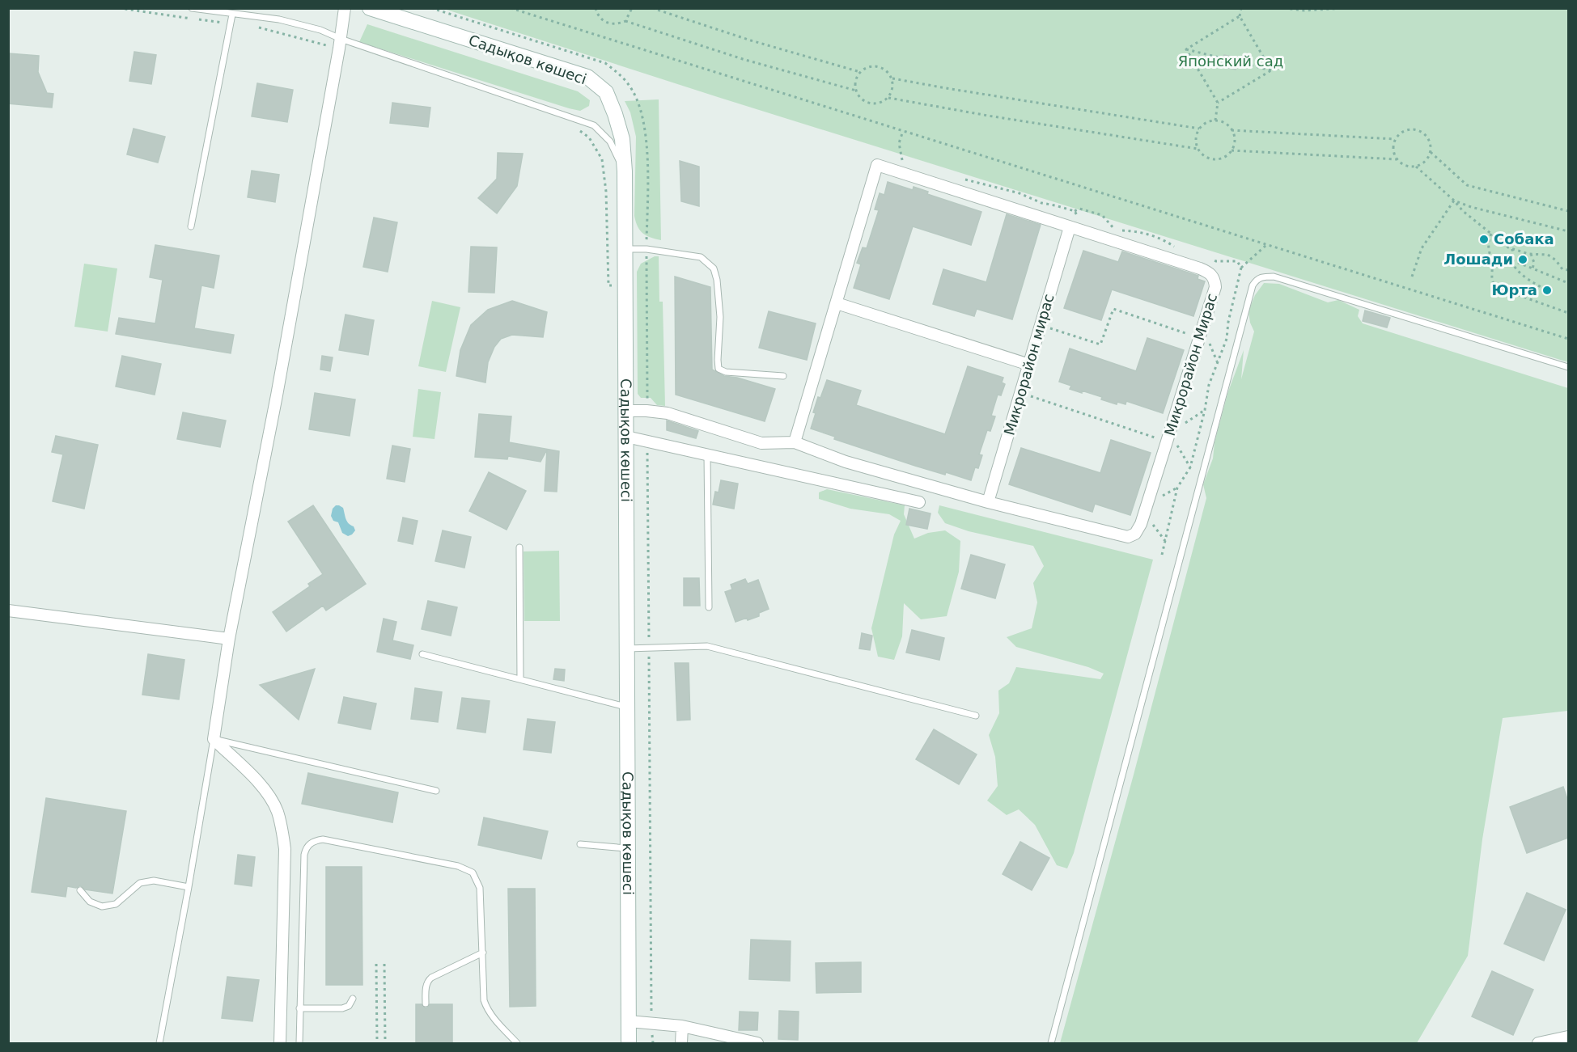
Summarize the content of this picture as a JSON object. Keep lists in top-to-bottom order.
{
  "streets": {
    "street": ["Садықов көшесі", "Микрорайон мирас", "Микрорайон Мирас"]
  },
  "crossings": [
    ["Садықов көшесі", "Микрорайон Мирас"],
    ["Микрорайон мирас", "Микрорайон Мирас"]
  ],
  "parks": ["Японский сад"],
  "places": ["Собака", "Лошади", "Юрта"]
}
